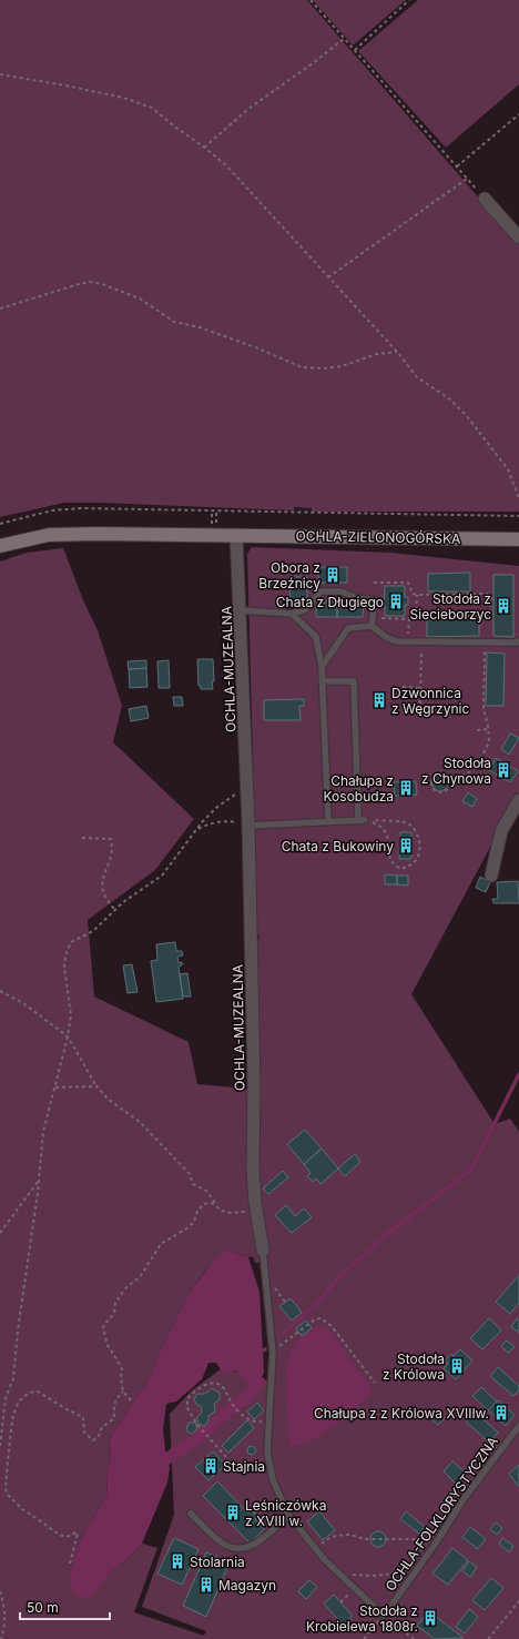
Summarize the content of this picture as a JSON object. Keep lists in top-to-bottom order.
{
  "streets": {
    "street": ["OCHLA-ZIELONOGÓRSKA", "OCHLA-MUZEALNA"],
    "lane": ["OCHLA-FOLKLORYSTYCZNA"]
  },
  "crossings": [
    ["OCHLA-ZIELONOGÓRSKA", "OCHLA-MUZEALNA"],
    ["OCHLA-MUZEALNA", "OCHLA-FOLKLORYSTYCZNA"]
  ],
  "places": {
    "building": [
      "Obora z Brzeźnicy",
      "Chata z Długiego",
      "Stodoła z Siecieborzyc",
      "Dzwonnica z Węgrzynic",
      "Stodoła z Chynowa",
      "Chałupa z Kosobudza",
      "Chata z Bukowiny",
      "Stodoła z Królowa",
      "Chałupa z z Królowa XVIIIw.",
      "Stajnia",
      "Leśniczówka z XVIII w.",
      "Stolarnia",
      "Magazyn",
      "Stodoła z Krobielewa 1808r."
    ]
  },
  "scale_bar": "50 m"
}
